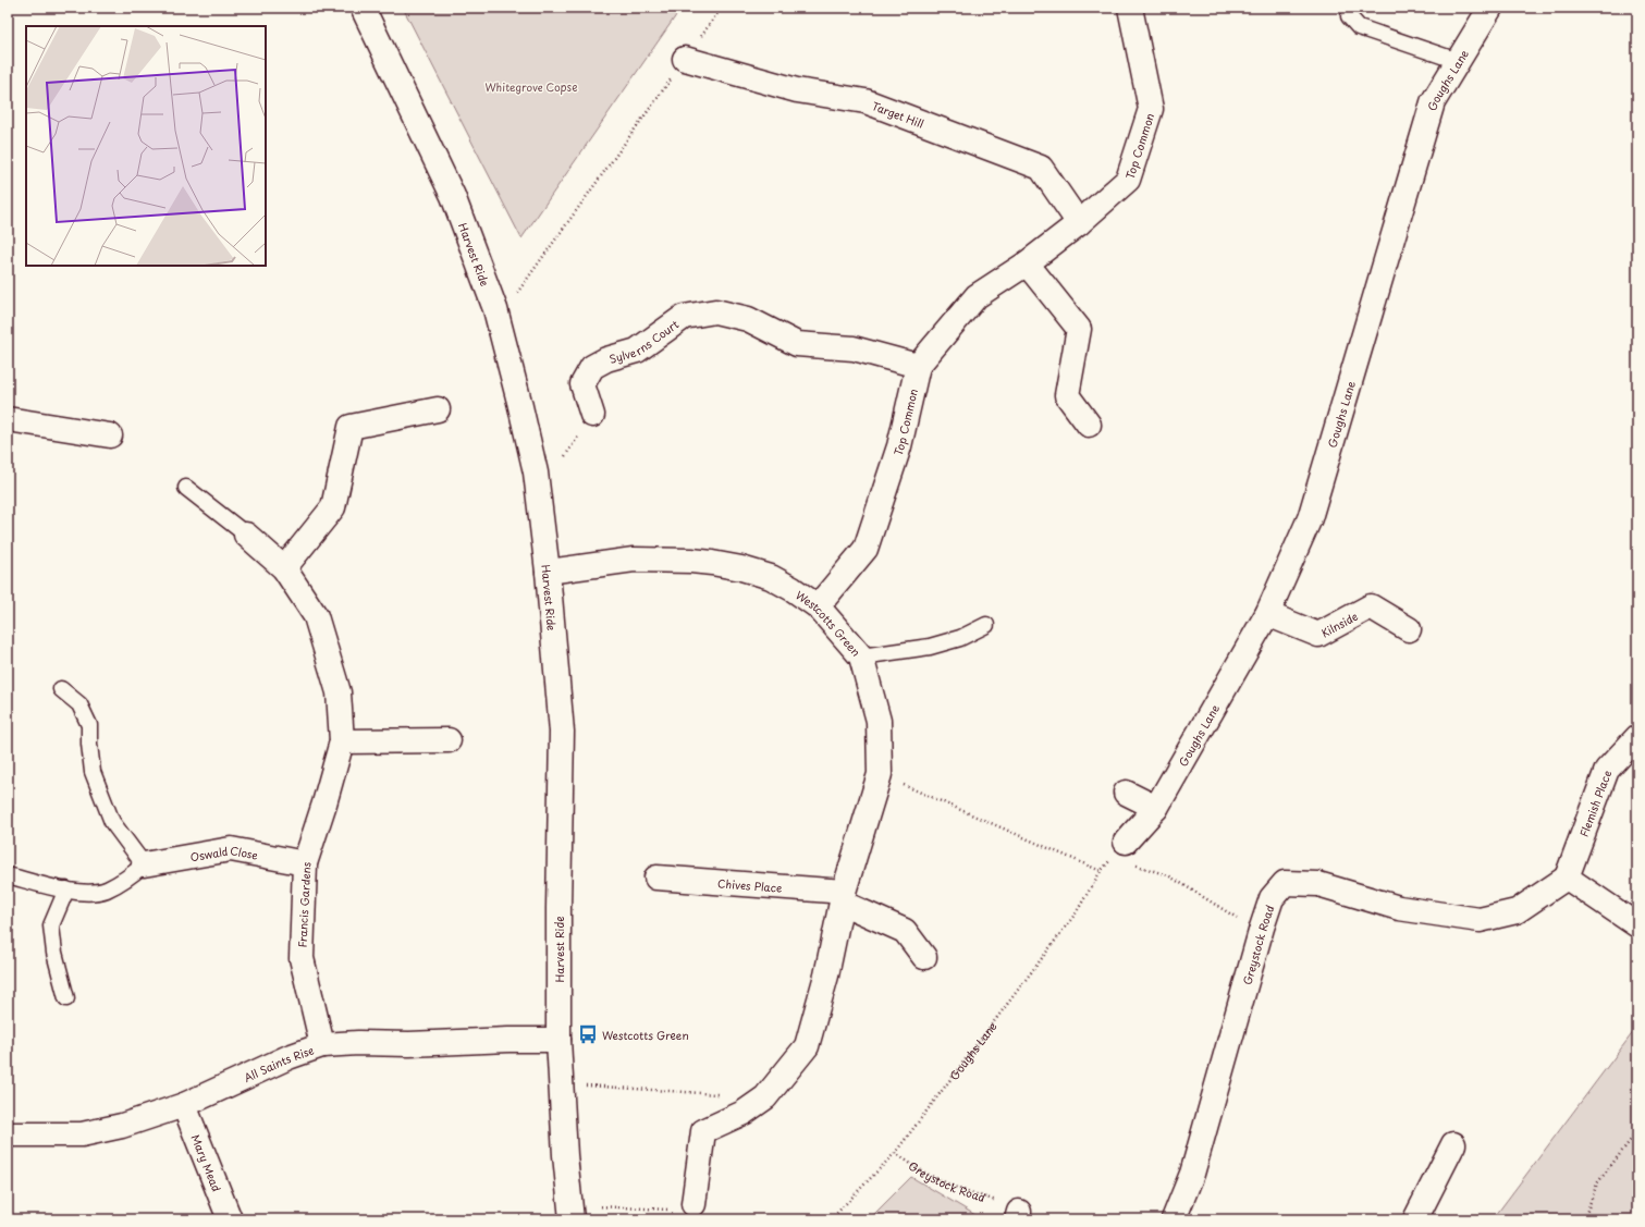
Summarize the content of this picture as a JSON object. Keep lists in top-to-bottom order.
{
  "streets": {
    "street": [
      "Goughs Lane",
      "Target Hill",
      "Top Common",
      "Harvest Ride",
      "Sylverns Court",
      "Kilnside",
      "Westcotts Green",
      "Flemish Place",
      "Oswald Close",
      "Chives Place",
      "Francis Gardens",
      "Greystock Road",
      "All Saints Rise",
      "Mary Mead"
    ]
  },
  "crossings": [
    ["Goughs Lane", "Kilnside"],
    ["Goughs Lane", "Westcotts Green"],
    ["Goughs Lane", "Greystock Road"],
    ["Target Hill", "Top Common"],
    ["Top Common", "Sylverns Court"],
    ["Top Common", "Westcotts Green"],
    ["Harvest Ride", "Westcotts Green"],
    ["Harvest Ride", "All Saints Rise"],
    ["Westcotts Green", "Chives Place"],
    ["Flemish Place", "Greystock Road"],
    ["Oswald Close", "Francis Gardens"],
    ["Francis Gardens", "All Saints Rise"],
    ["All Saints Rise", "Mary Mead"]
  ],
  "parks": ["Whitegrove Copse"],
  "places": {
    "bus stop": ["Westcotts Green"]
  }
}
